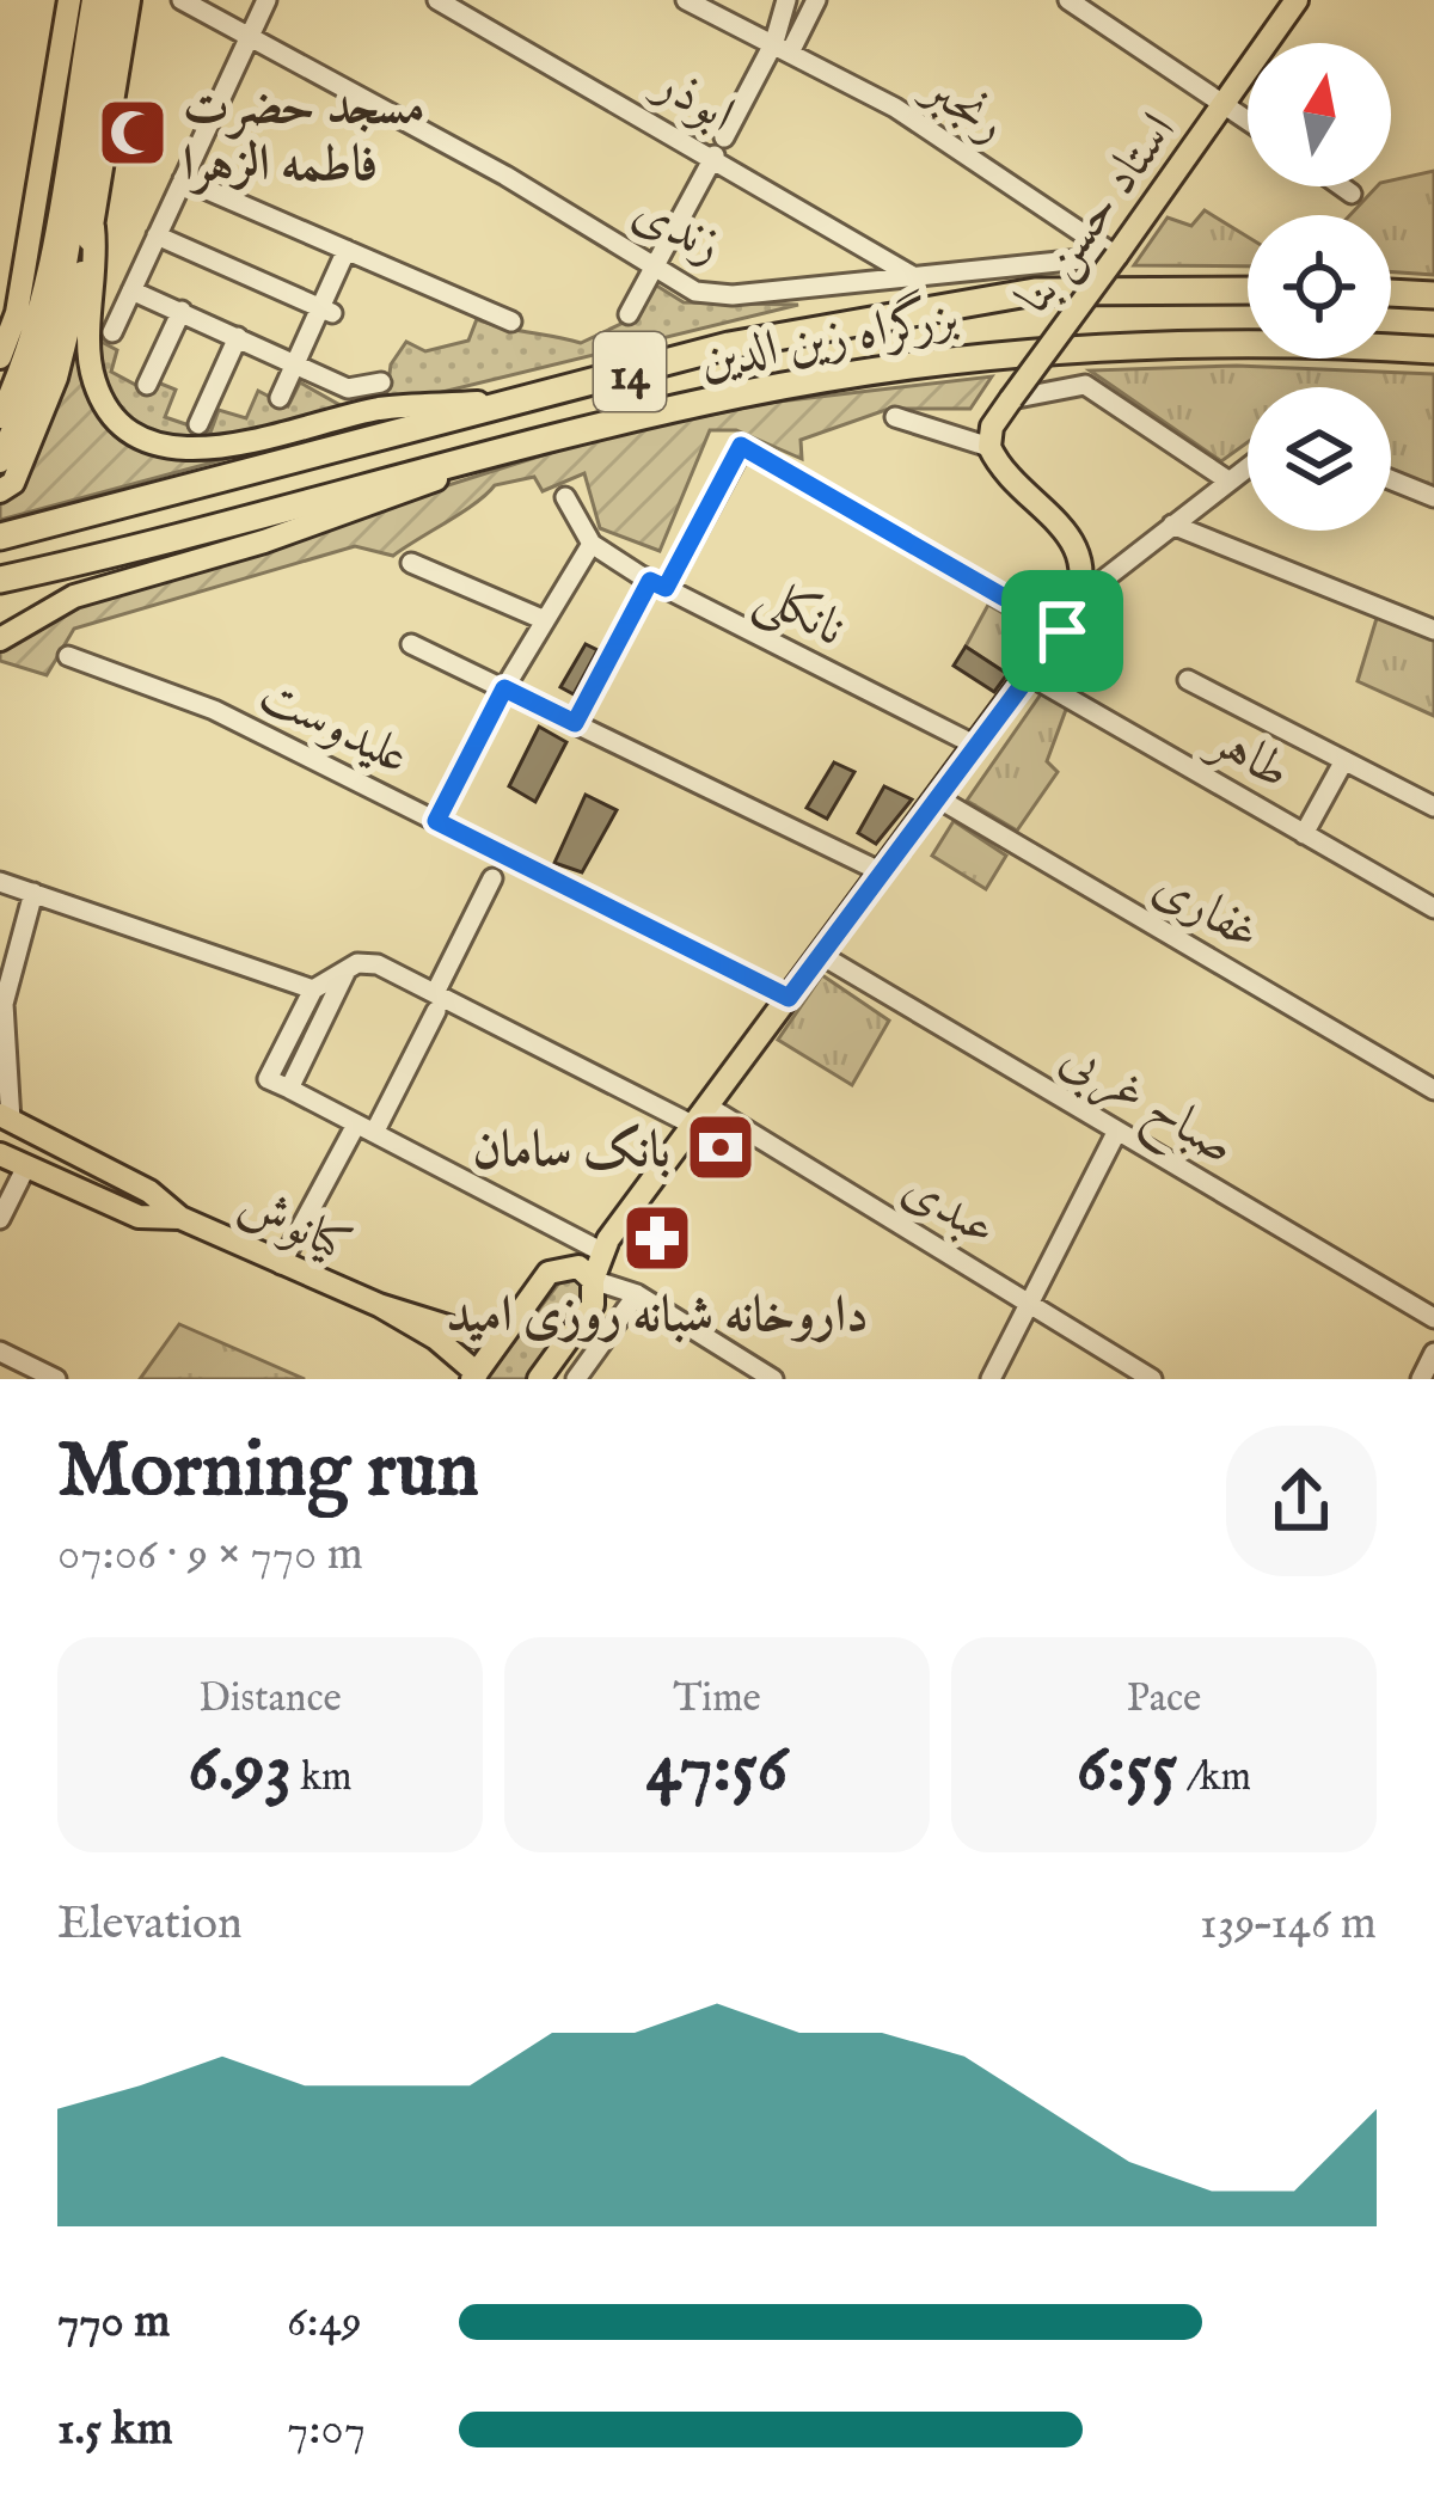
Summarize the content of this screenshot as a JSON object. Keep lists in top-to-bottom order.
{
  "streets": {
    "highway": ["بزرگراه زین الدین", "14"],
    "main road": ["استاد حسن بنا", "کیانوش"],
    "street": [
      "ابوذر",
      "رنجبر",
      "زندی",
      "نانکلی",
      "علیدوست",
      "طاهر",
      "غفاری",
      "صباح غربی",
      "عبدی"
    ]
  },
  "crossings": [
    ["ابوذر", "زندی"],
    ["رنجبر", "استاد حسن بنا"],
    ["رنجبر", "زندی"],
    ["استاد حسن بنا", "زندی"]
  ],
  "places": {
    "mosque": ["مسجد حضرت فاطمه الزهرا"],
    "bank": ["بانک سامان"],
    "pharmacy": ["داروخانه شبانه روزی امید"]
  },
  "north": "top",
  "page": {
    "heading": ["Morning run", "07:06 · 9 × 770 m"],
    "stats": [
      ["Distance", "6.93 km"],
      ["Time", "47:56"],
      ["Pace", "6:55 /km"]
    ],
    "chart": ["Elevation", "139–146 m"],
    "list": [
      {
        "name": "770 m",
        "note": "6:49"
      },
      {
        "name": "1.5 km",
        "note": "7:07"
      }
    ]
  }
}
